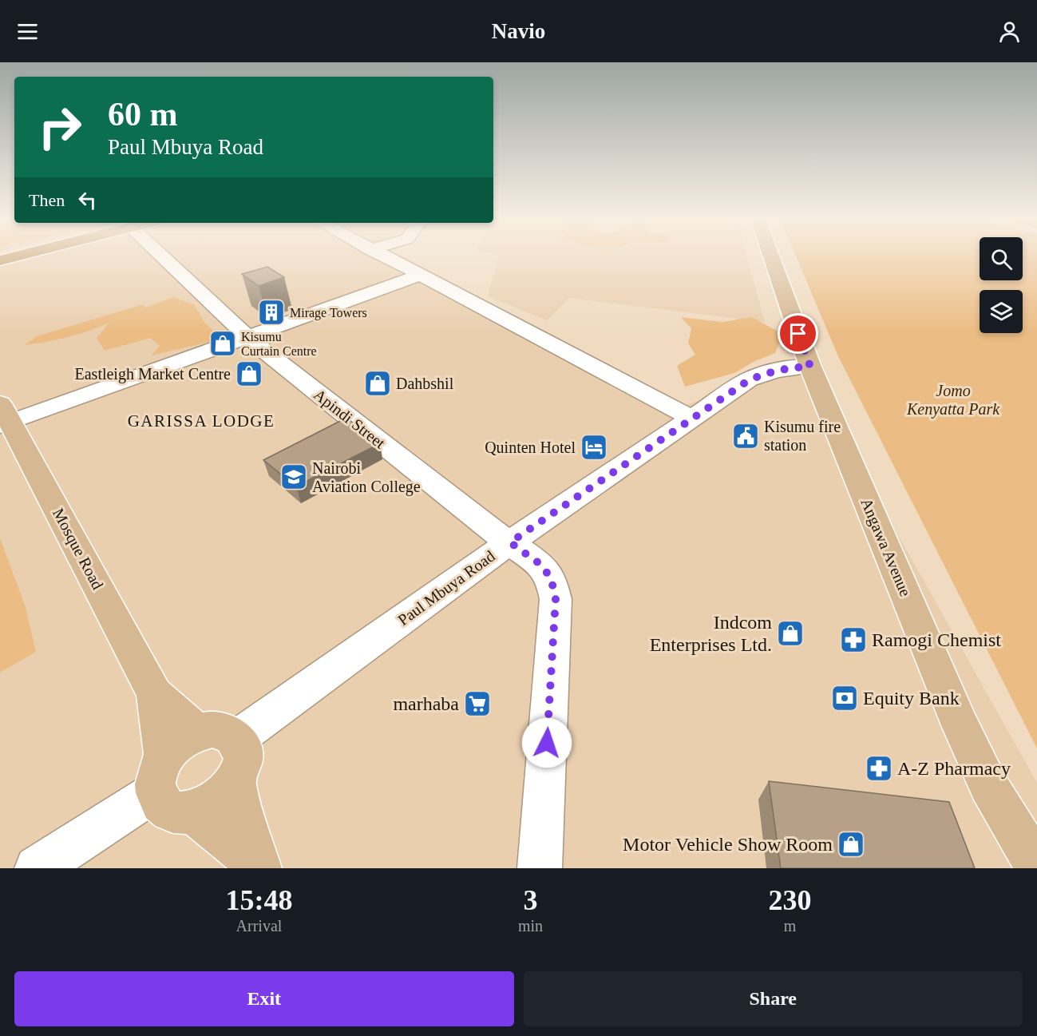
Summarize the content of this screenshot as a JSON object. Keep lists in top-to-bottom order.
{
  "streets": {
    "main road": ["Angawa Avenue", "Mosque Road"],
    "street": ["Apindi Street", "Paul Mbuya Road"]
  },
  "crossings": [
    ["Apindi Street", "Paul Mbuya Road"],
    ["Angawa Avenue", "Paul Mbuya Road"],
    ["Mosque Road", "Paul Mbuya Road"]
  ],
  "districts": ["GARISSA LODGE"],
  "parks": ["Jomo Kenyatta Park"],
  "places": {
    "building": ["Mirage Towers"],
    "shop": [
      "Kisumu Curtain Centre",
      "Eastleigh Market Centre",
      "Dahbshil",
      "Indcom Enterprises Ltd.",
      "Motor Vehicle Show Room"
    ],
    "public building": ["Kisumu fire station"],
    "hotel": ["Quinten Hotel"],
    "school or university": ["Nairobi Aviation College"],
    "pharmacy": ["Ramogi Chemist", "A-Z Pharmacy"],
    "bank": ["Equity Bank"],
    "supermarket": ["marhaba"]
  },
  "page": {
    "header": "Navio",
    "turn": ["60 m", "Paul Mbuya Road"],
    "then": "Then",
    "eta": [
      "15:48",
      "Arrival",
      "3",
      "min",
      "230",
      "m"
    ],
    "buttons": ["Exit", "Share"]
  }
}
